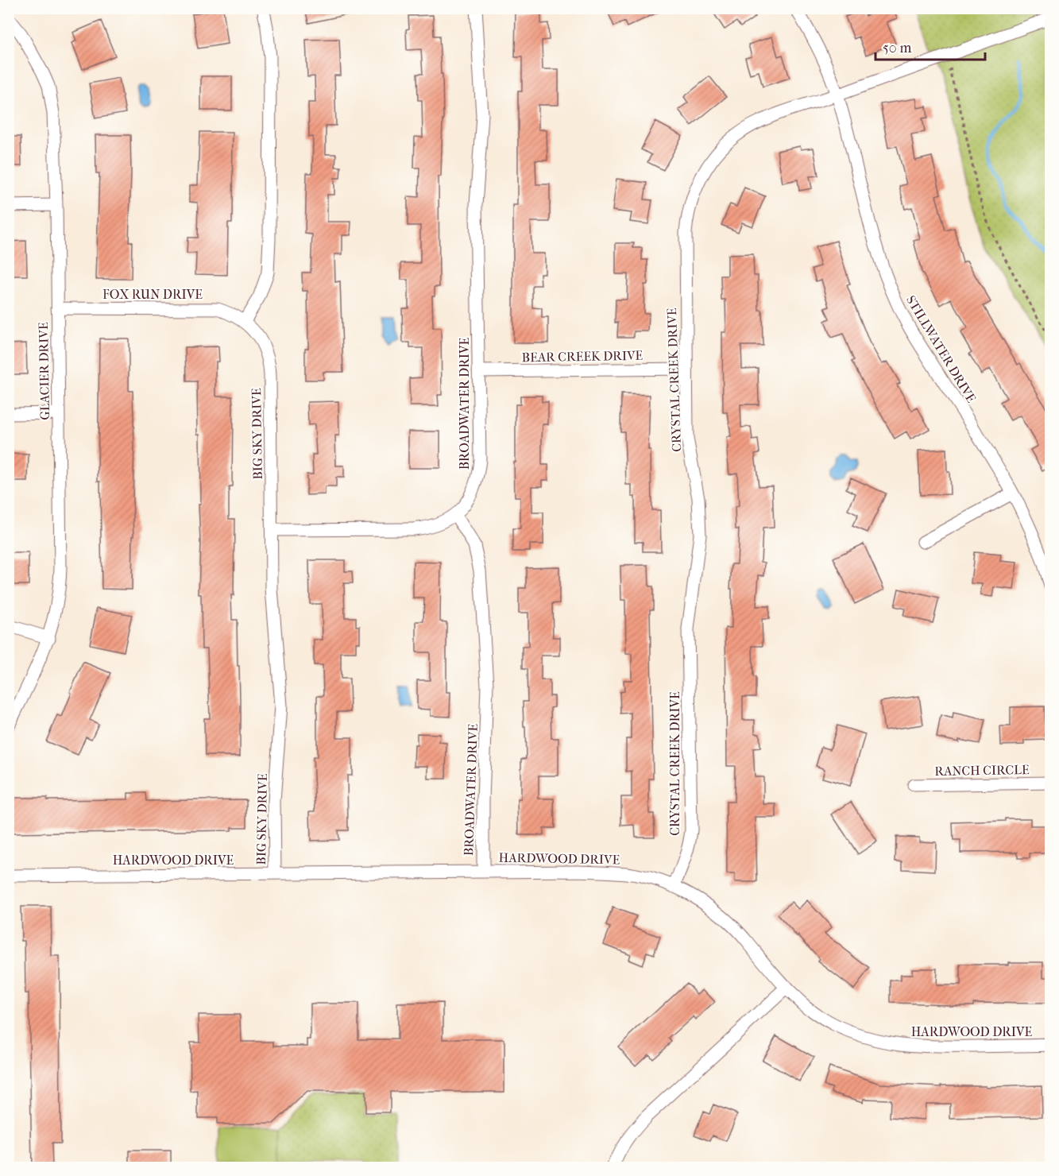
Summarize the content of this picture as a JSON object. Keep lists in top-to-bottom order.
{
  "streets": {
    "street": [
      "FOX RUN DRIVE",
      "STILLWATER DRIVE",
      "BEAR CREEK DRIVE",
      "GLACIER DRIVE",
      "CRYSTAL CREEK DRIVE",
      "BROADWATER DRIVE",
      "BIG SKY DRIVE",
      "RANCH CIRCLE",
      "HARDWOOD DRIVE"
    ]
  },
  "crossings": [
    ["FOX RUN DRIVE", "GLACIER DRIVE"],
    ["FOX RUN DRIVE", "BIG SKY DRIVE"],
    ["STILLWATER DRIVE", "CRYSTAL CREEK DRIVE"],
    ["BEAR CREEK DRIVE", "CRYSTAL CREEK DRIVE"],
    ["BEAR CREEK DRIVE", "BROADWATER DRIVE"],
    ["CRYSTAL CREEK DRIVE", "HARDWOOD DRIVE"],
    ["BROADWATER DRIVE", "HARDWOOD DRIVE"],
    ["BIG SKY DRIVE", "HARDWOOD DRIVE"]
  ],
  "scale_bar": "50 m"
}
